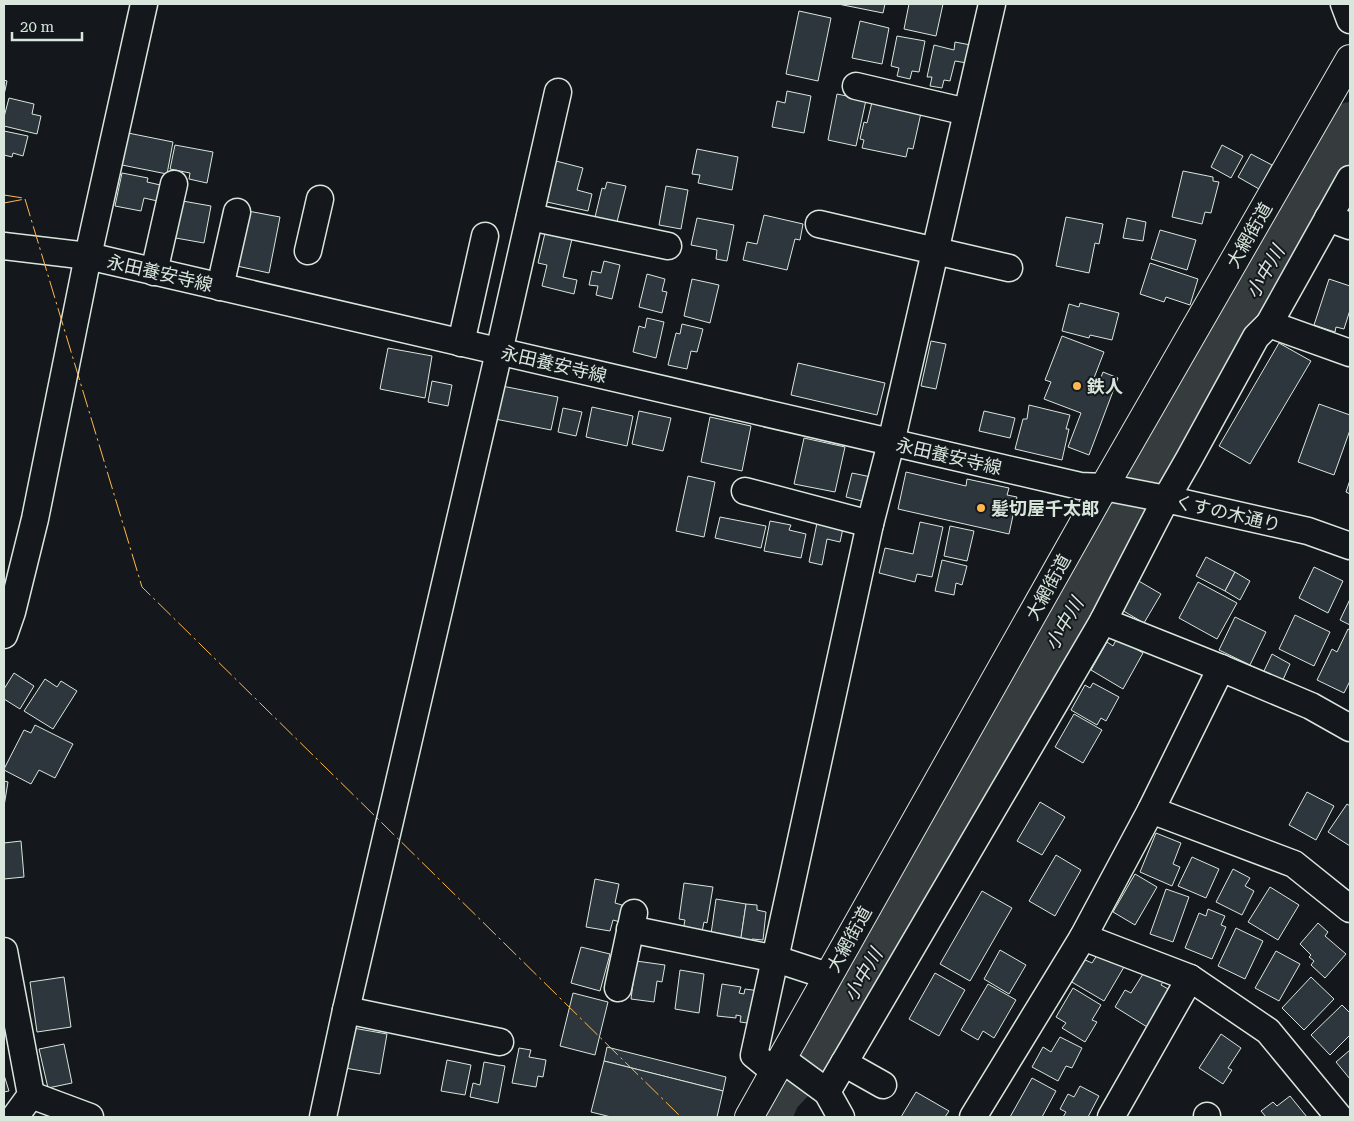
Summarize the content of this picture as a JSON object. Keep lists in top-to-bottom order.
{
  "streets": {
    "main road": ["大網街道"],
    "street": ["永田養安寺線", "くすの木通り"]
  },
  "crossings": [
    ["大網街道", "永田養安寺線"],
    ["大網街道", "くすの木通り"],
    ["永田養安寺線", "くすの木通り"]
  ],
  "water": ["小中川"],
  "places": ["鉄人", "髪切屋千太郎"],
  "scale_bar": "20 m"
}
